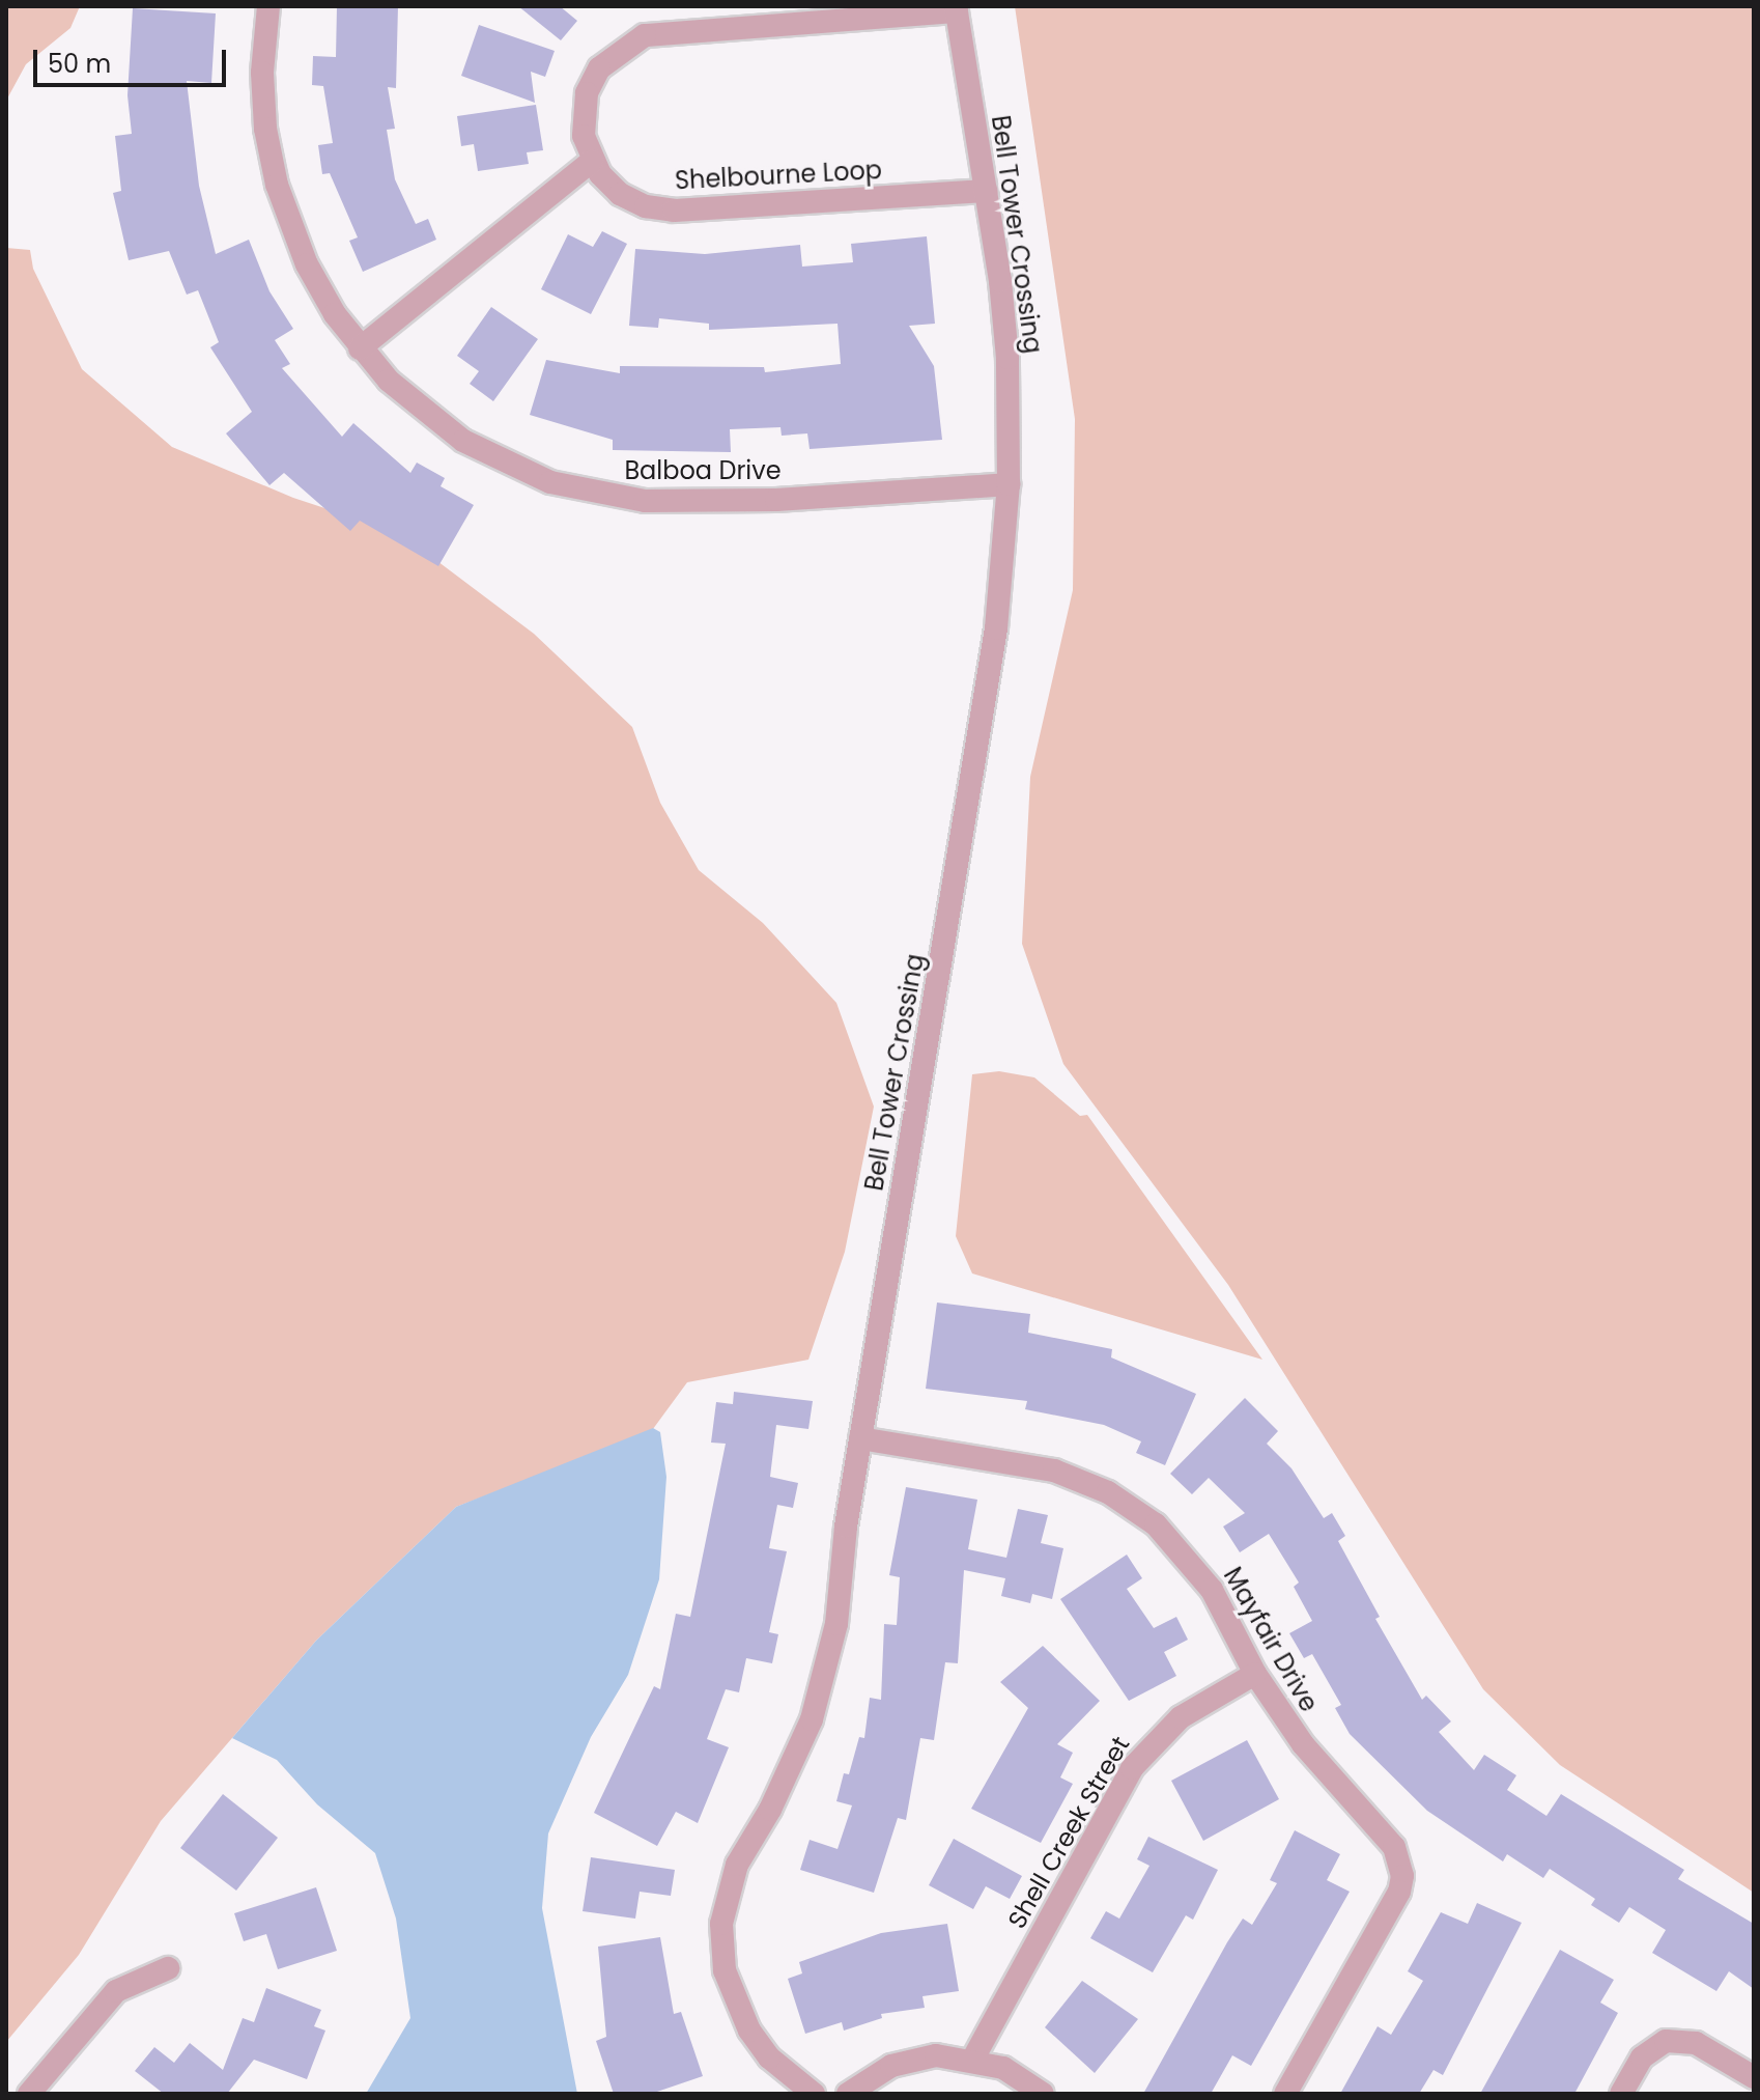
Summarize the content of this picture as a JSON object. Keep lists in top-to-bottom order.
{
  "streets": {
    "street": [
      "Shelbourne Loop",
      "Bell Tower Crossing",
      "Balboa Drive",
      "Mayfair Drive",
      "Shell Creek Street"
    ]
  },
  "crossings": [
    ["Shelbourne Loop", "Bell Tower Crossing"],
    ["Bell Tower Crossing", "Balboa Drive"],
    ["Bell Tower Crossing", "Mayfair Drive"],
    ["Mayfair Drive", "Shell Creek Street"]
  ],
  "scale_bar": "50 m"
}
